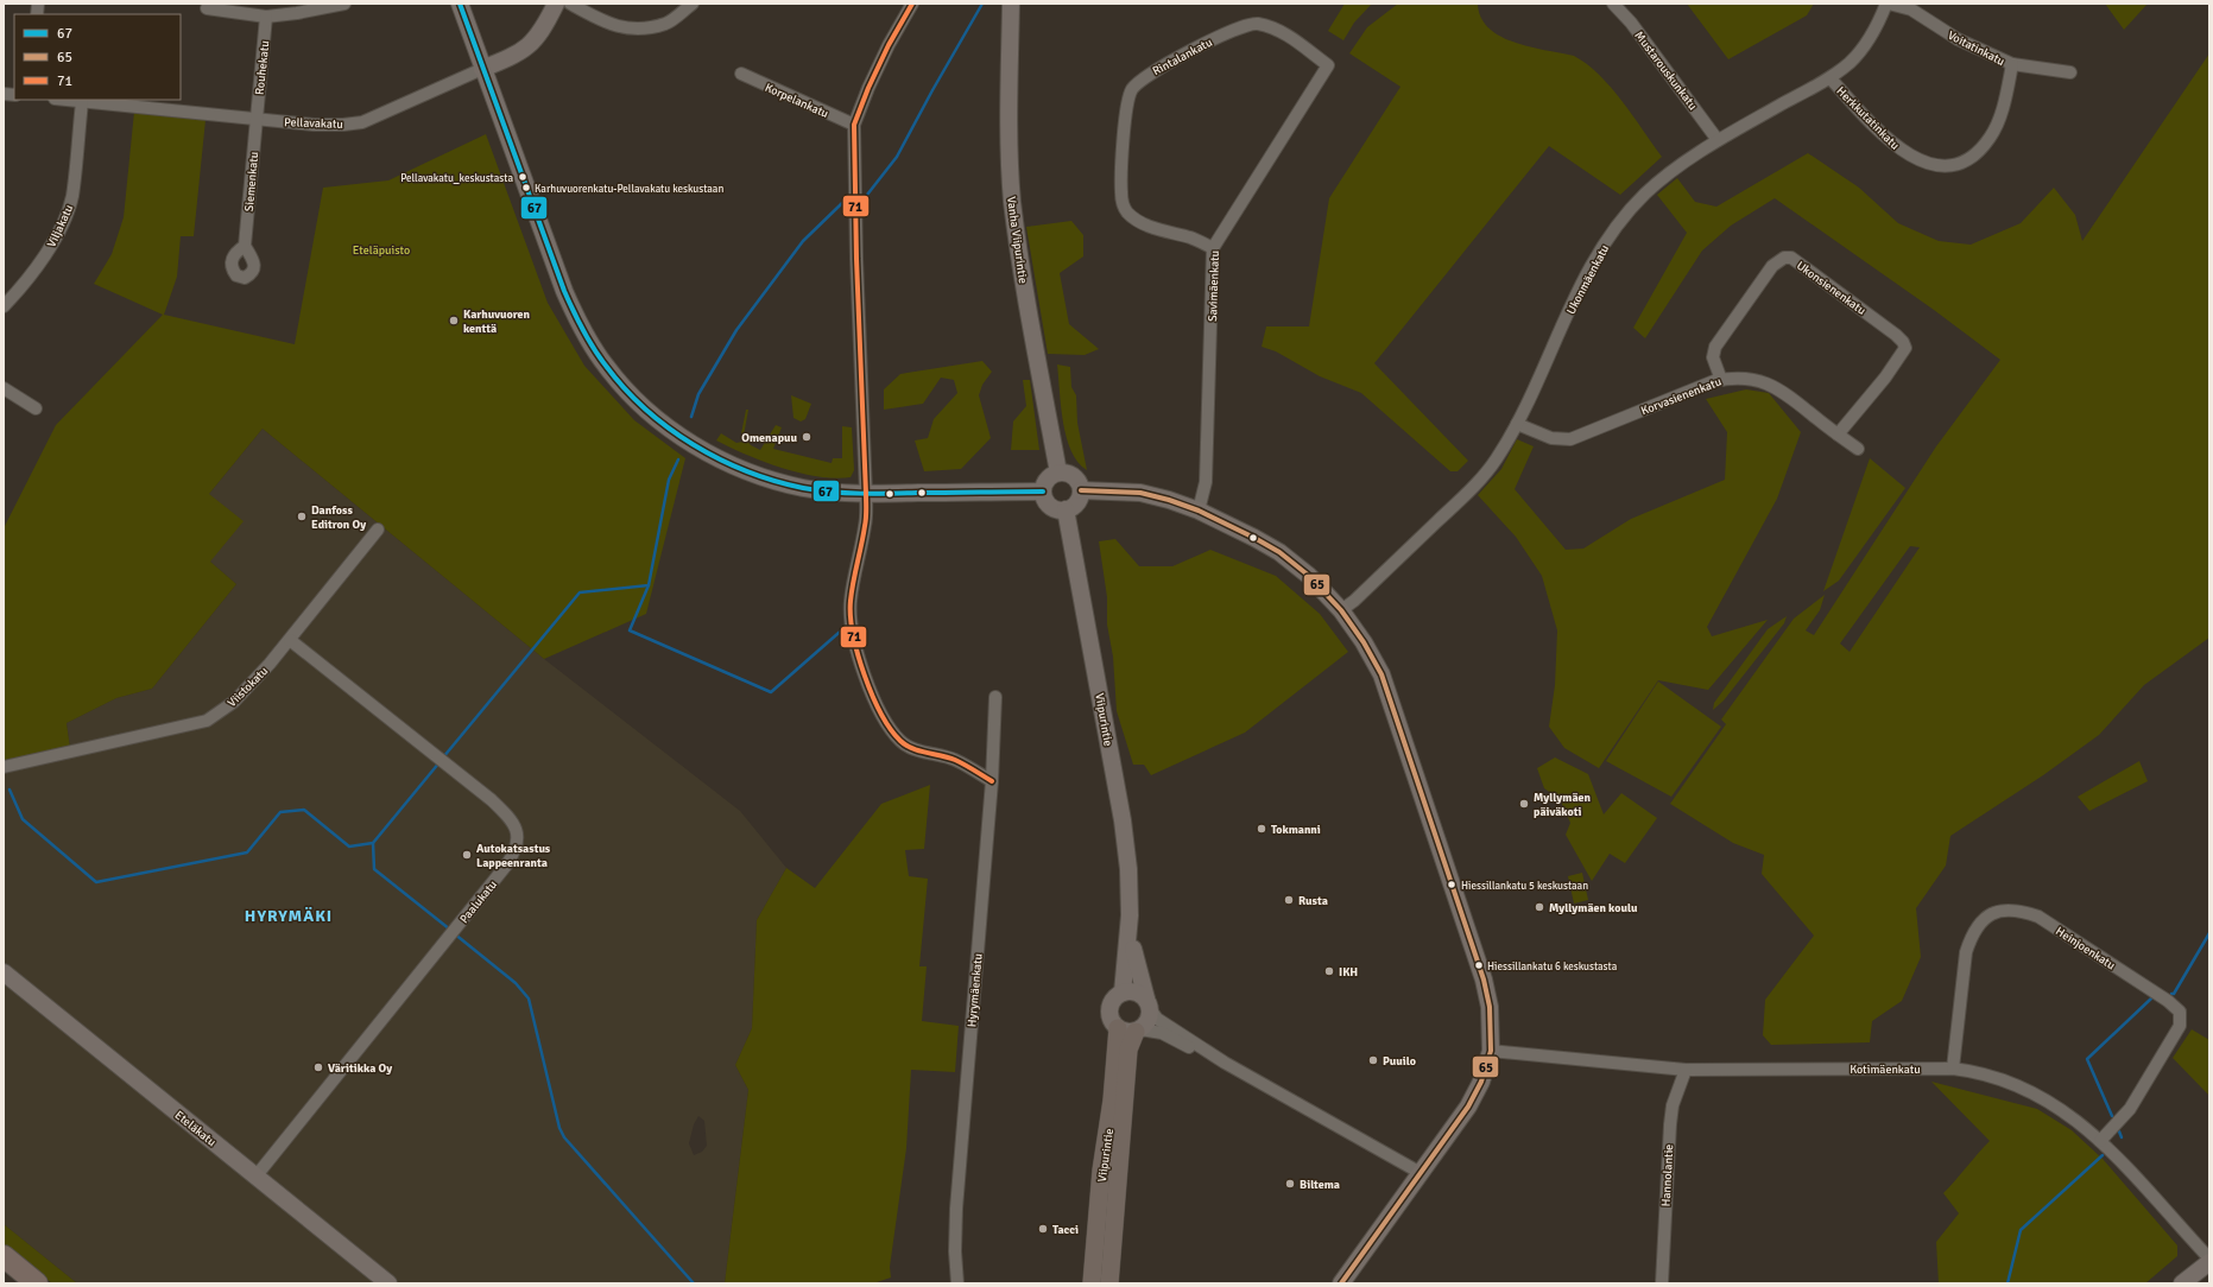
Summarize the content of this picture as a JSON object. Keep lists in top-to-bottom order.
{
  "streets": {
    "main road": ["Viipurintie"],
    "street": [
      "Voitatinkatu",
      "Rintalankatu",
      "Rouhekatu",
      "Mustarouskunkatu",
      "Korpelankatu",
      "Herkkutatinkatu",
      "Pellavakatu",
      "Siemenkatu",
      "Viljakatu",
      "Vanha Viipurintie",
      "Ukonmäenkatu",
      "Savimäenkatu",
      "Ukonsienenkatu",
      "Korvasienenkatu",
      "Viistokatu",
      "Paalukatu",
      "Heinjoenkatu",
      "Hyrymäenkatu",
      "Kotimäenkatu",
      "Eteläkatu",
      "Hannolantie"
    ]
  },
  "crossings": [
    ["Voitatinkatu", "Herkkutatinkatu"],
    ["Voitatinkatu", "Ukonmäenkatu"],
    ["Rintalankatu", "Savimäenkatu"],
    ["Rouhekatu", "Pellavakatu"],
    ["Rouhekatu", "Siemenkatu"],
    ["Mustarouskunkatu", "Ukonmäenkatu"],
    ["Herkkutatinkatu", "Ukonmäenkatu"],
    ["Pellavakatu", "Siemenkatu"],
    ["Pellavakatu", "Viljakatu"],
    ["Vanha Viipurintie", "Viipurintie"],
    ["Ukonmäenkatu", "Korvasienenkatu"],
    ["Ukonsienenkatu", "Korvasienenkatu"],
    ["Viistokatu", "Paalukatu"],
    ["Paalukatu", "Eteläkatu"],
    ["Heinjoenkatu", "Kotimäenkatu"],
    ["Kotimäenkatu", "Hannolantie"]
  ],
  "districts": ["HYRYMÄKI"],
  "parks": ["Eteläpuisto"],
  "places": [
    "Pellavakatu_keskustasta",
    "Karhuvuorenkatu-Pellavakatu keskustaan",
    "Karhuvuoren kenttä",
    "Omenapuu",
    "Danfoss Editron Oy",
    "Myllymäen päiväkoti",
    "Tokmanni",
    "Autokatsastus Lappeenranta",
    "Hiessillankatu 5 keskustaan",
    "Rusta",
    "Myllymäen koulu",
    "Hiessillankatu 6 keskustasta",
    "IKH",
    "Puuilo",
    "Väritikka Oy",
    "Biltema",
    "Tacci"
  ],
  "lines": ["transit line 67", "transit line 71", "transit line 65"],
  "legend": ["67", "65", "71"]
}
